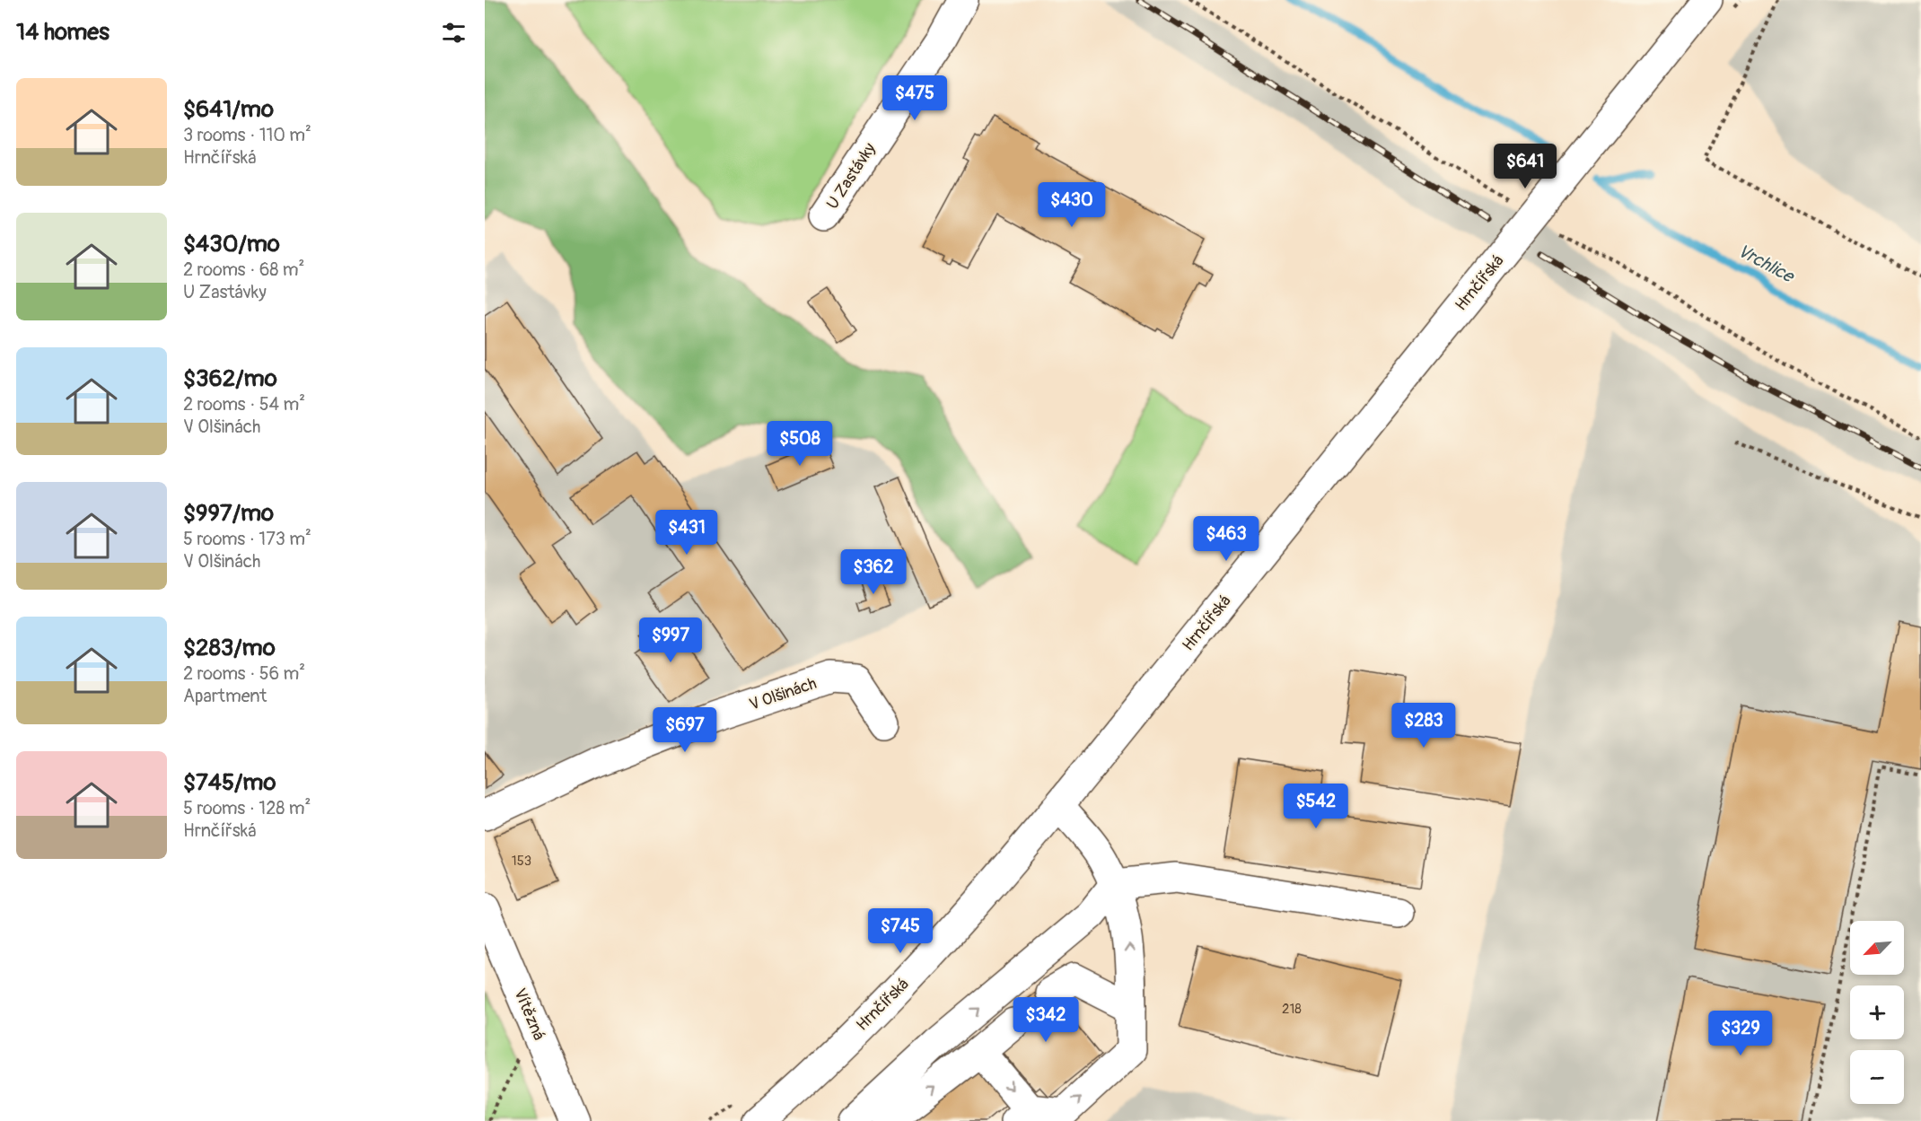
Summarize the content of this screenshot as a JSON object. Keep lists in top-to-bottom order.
{
  "streets": {
    "main road": [
      "U Zastávky",
      "Hrnčířská",
      "V Olšinách",
      "Vítězná"
    ]
  },
  "water": ["Vrchlice"],
  "house_numbers": ["153", "218"],
  "north": "bottom left",
  "page": {
    "heading": "14 homes",
    "list": [
      {
        "name": "$641/mo",
        "note": "3 rooms · 110 m² · Hrnčířská"
      },
      {
        "name": "$430/mo",
        "note": "2 rooms · 68 m² · U Zastávky"
      },
      {
        "name": "$362/mo",
        "note": "2 rooms · 54 m² · V Olšinách"
      },
      {
        "name": "$997/mo",
        "note": "5 rooms · 173 m² · V Olšinách"
      },
      {
        "name": "$283/mo",
        "note": "2 rooms · 56 m² · Apartment"
      },
      {
        "name": "$745/mo",
        "note": "5 rooms · 128 m² · Hrnčířská"
      }
    ],
    "price": [
      "$475",
      "$641",
      "$430",
      "$508",
      "$431",
      "$463",
      "$362",
      "$997",
      "$283",
      "$697",
      "$542",
      "$745",
      "$342",
      "$329"
    ],
    "map_buttons": ["+", "−"]
  }
}
